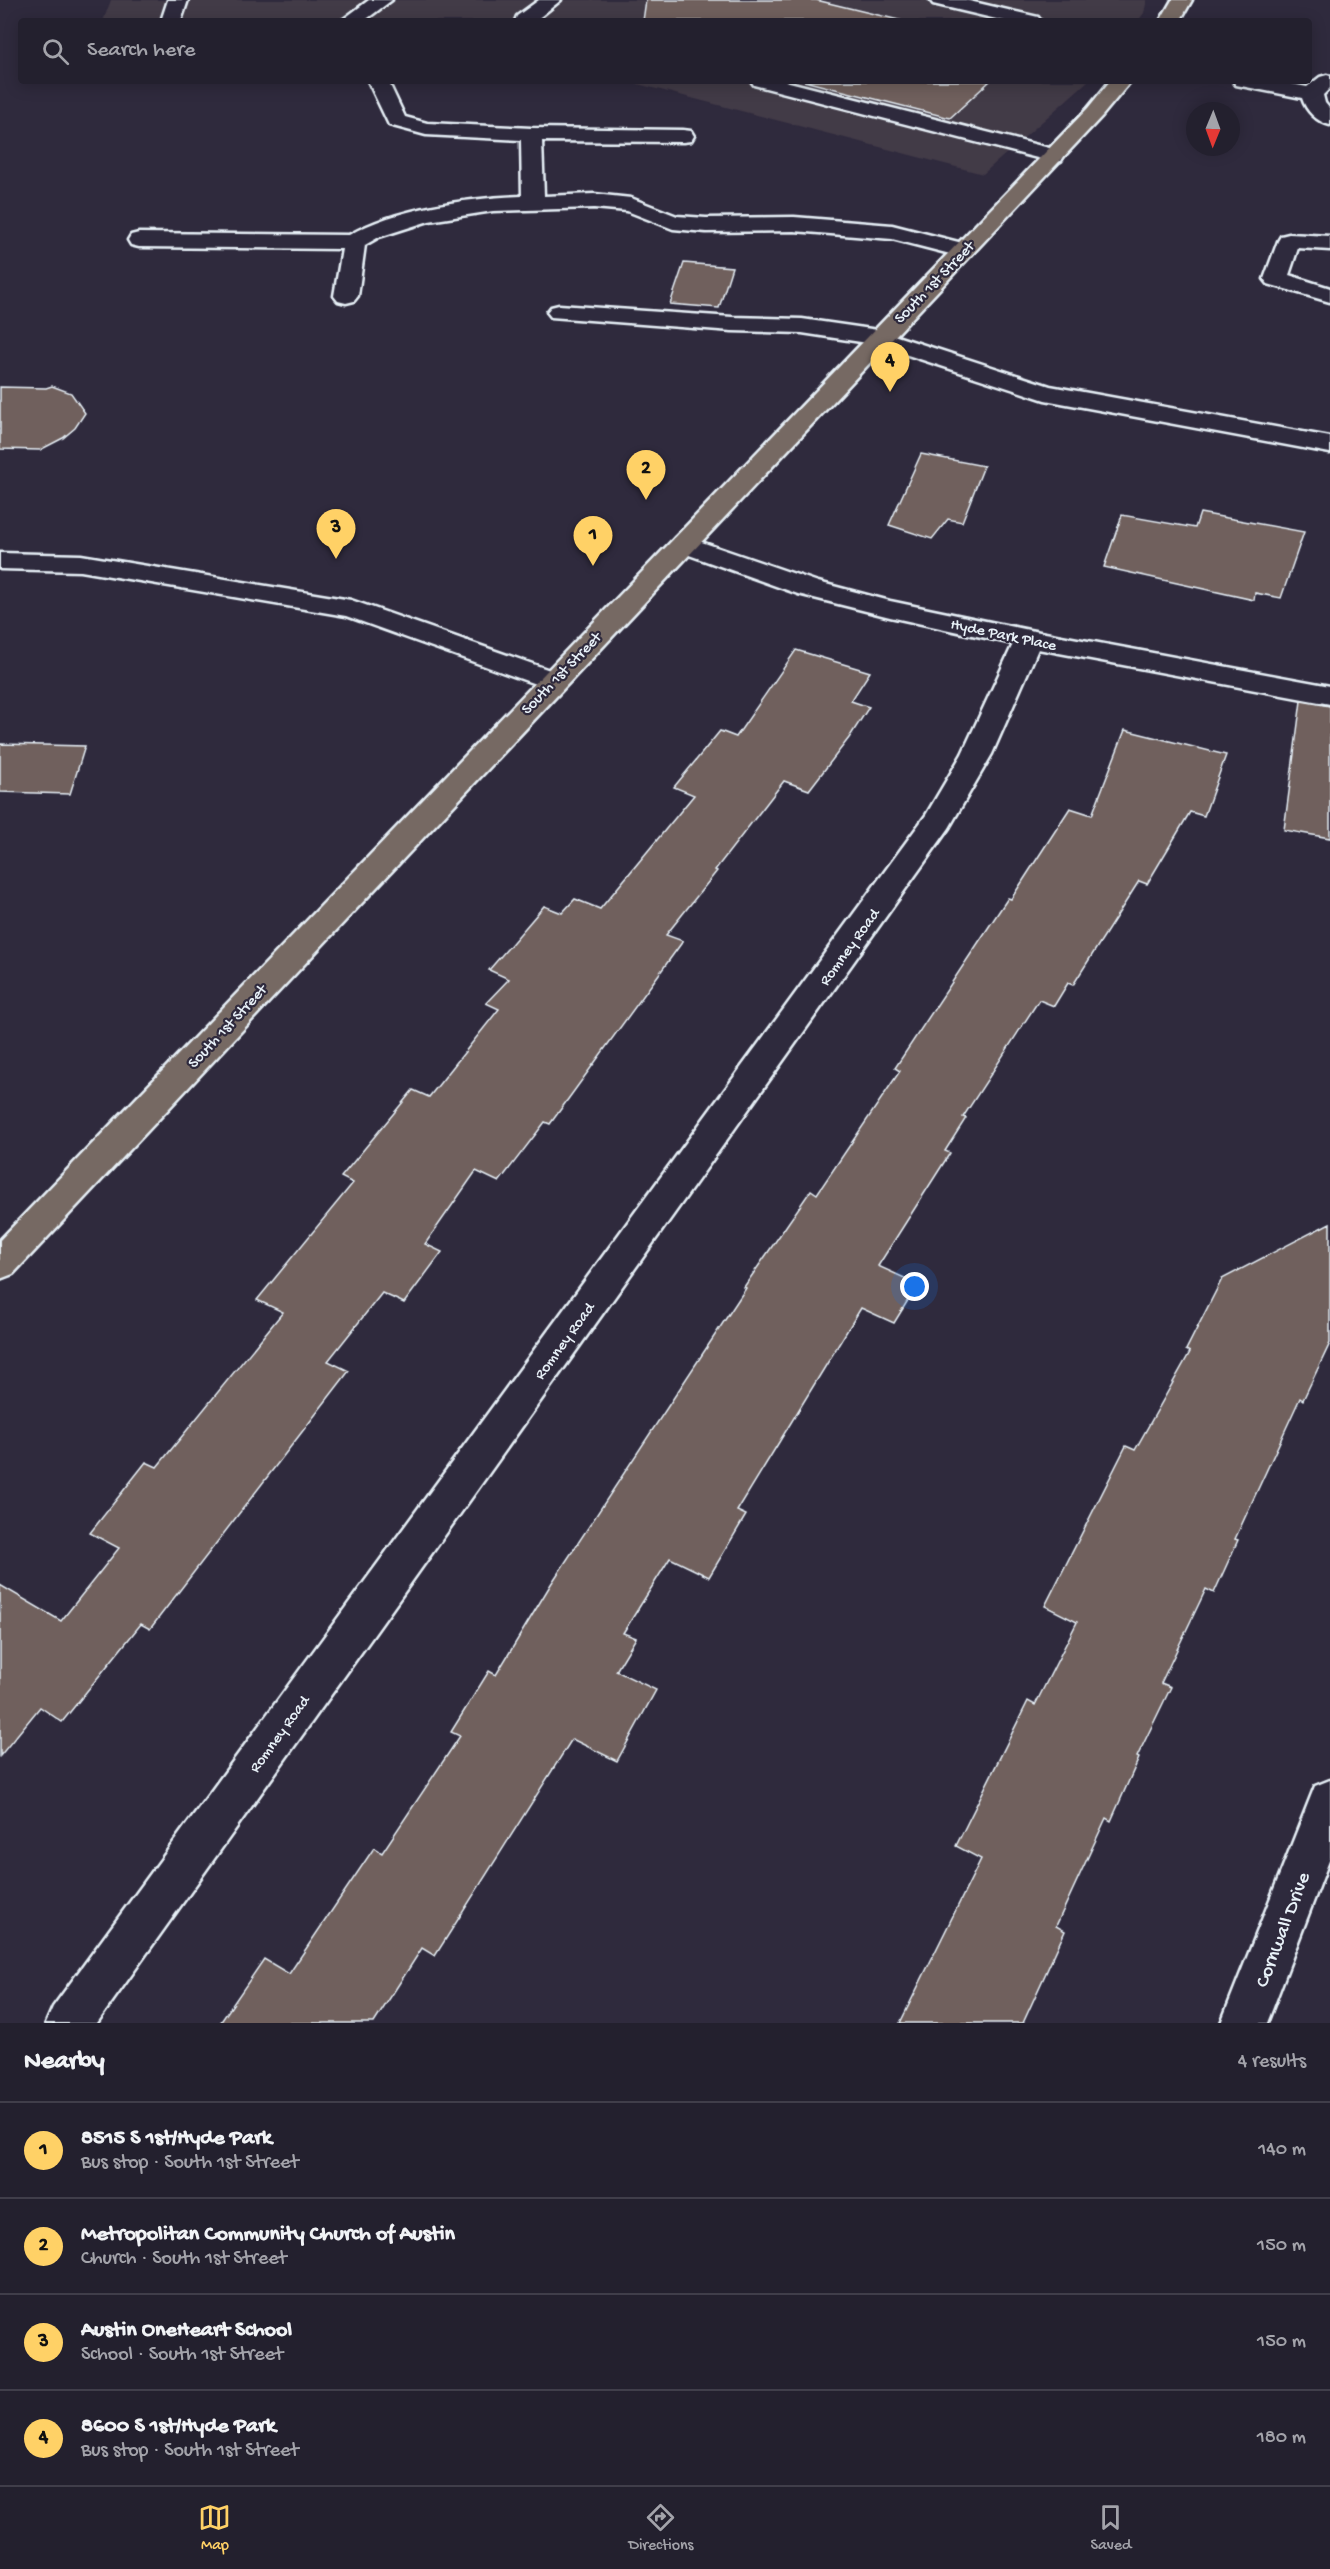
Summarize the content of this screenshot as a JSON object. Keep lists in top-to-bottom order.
{
  "streets": {
    "main road": ["South 1st Street"],
    "street": ["Hyde Park Place", "Romney Road", "Cornwall Drive"]
  },
  "crossings": [
    ["South 1st Street", "Hyde Park Place"],
    ["Hyde Park Place", "Romney Road"]
  ],
  "north": "bottom",
  "page": {
    "search": "Search here",
    "pins": [
      "4",
      "2",
      "3",
      "1"
    ],
    "heading": ["Nearby", "4 results"],
    "list": [
      {
        "mark": "1",
        "name": "8515 S 1st/Hyde Park",
        "note": "Bus stop · South 1st Street",
        "value": "140 m"
      },
      {
        "mark": "2",
        "name": "Metropolitan Community Church of Austin",
        "note": "Church · South 1st Street",
        "value": "150 m"
      },
      {
        "mark": "3",
        "name": "Austin OneHeart School",
        "note": "School · South 1st Street",
        "value": "150 m"
      },
      {
        "mark": "4",
        "name": "8600 S 1st/Hyde Park",
        "note": "Bus stop · South 1st Street",
        "value": "180 m"
      }
    ],
    "nav": ["Map", "Directions", "Saved"]
  }
}
